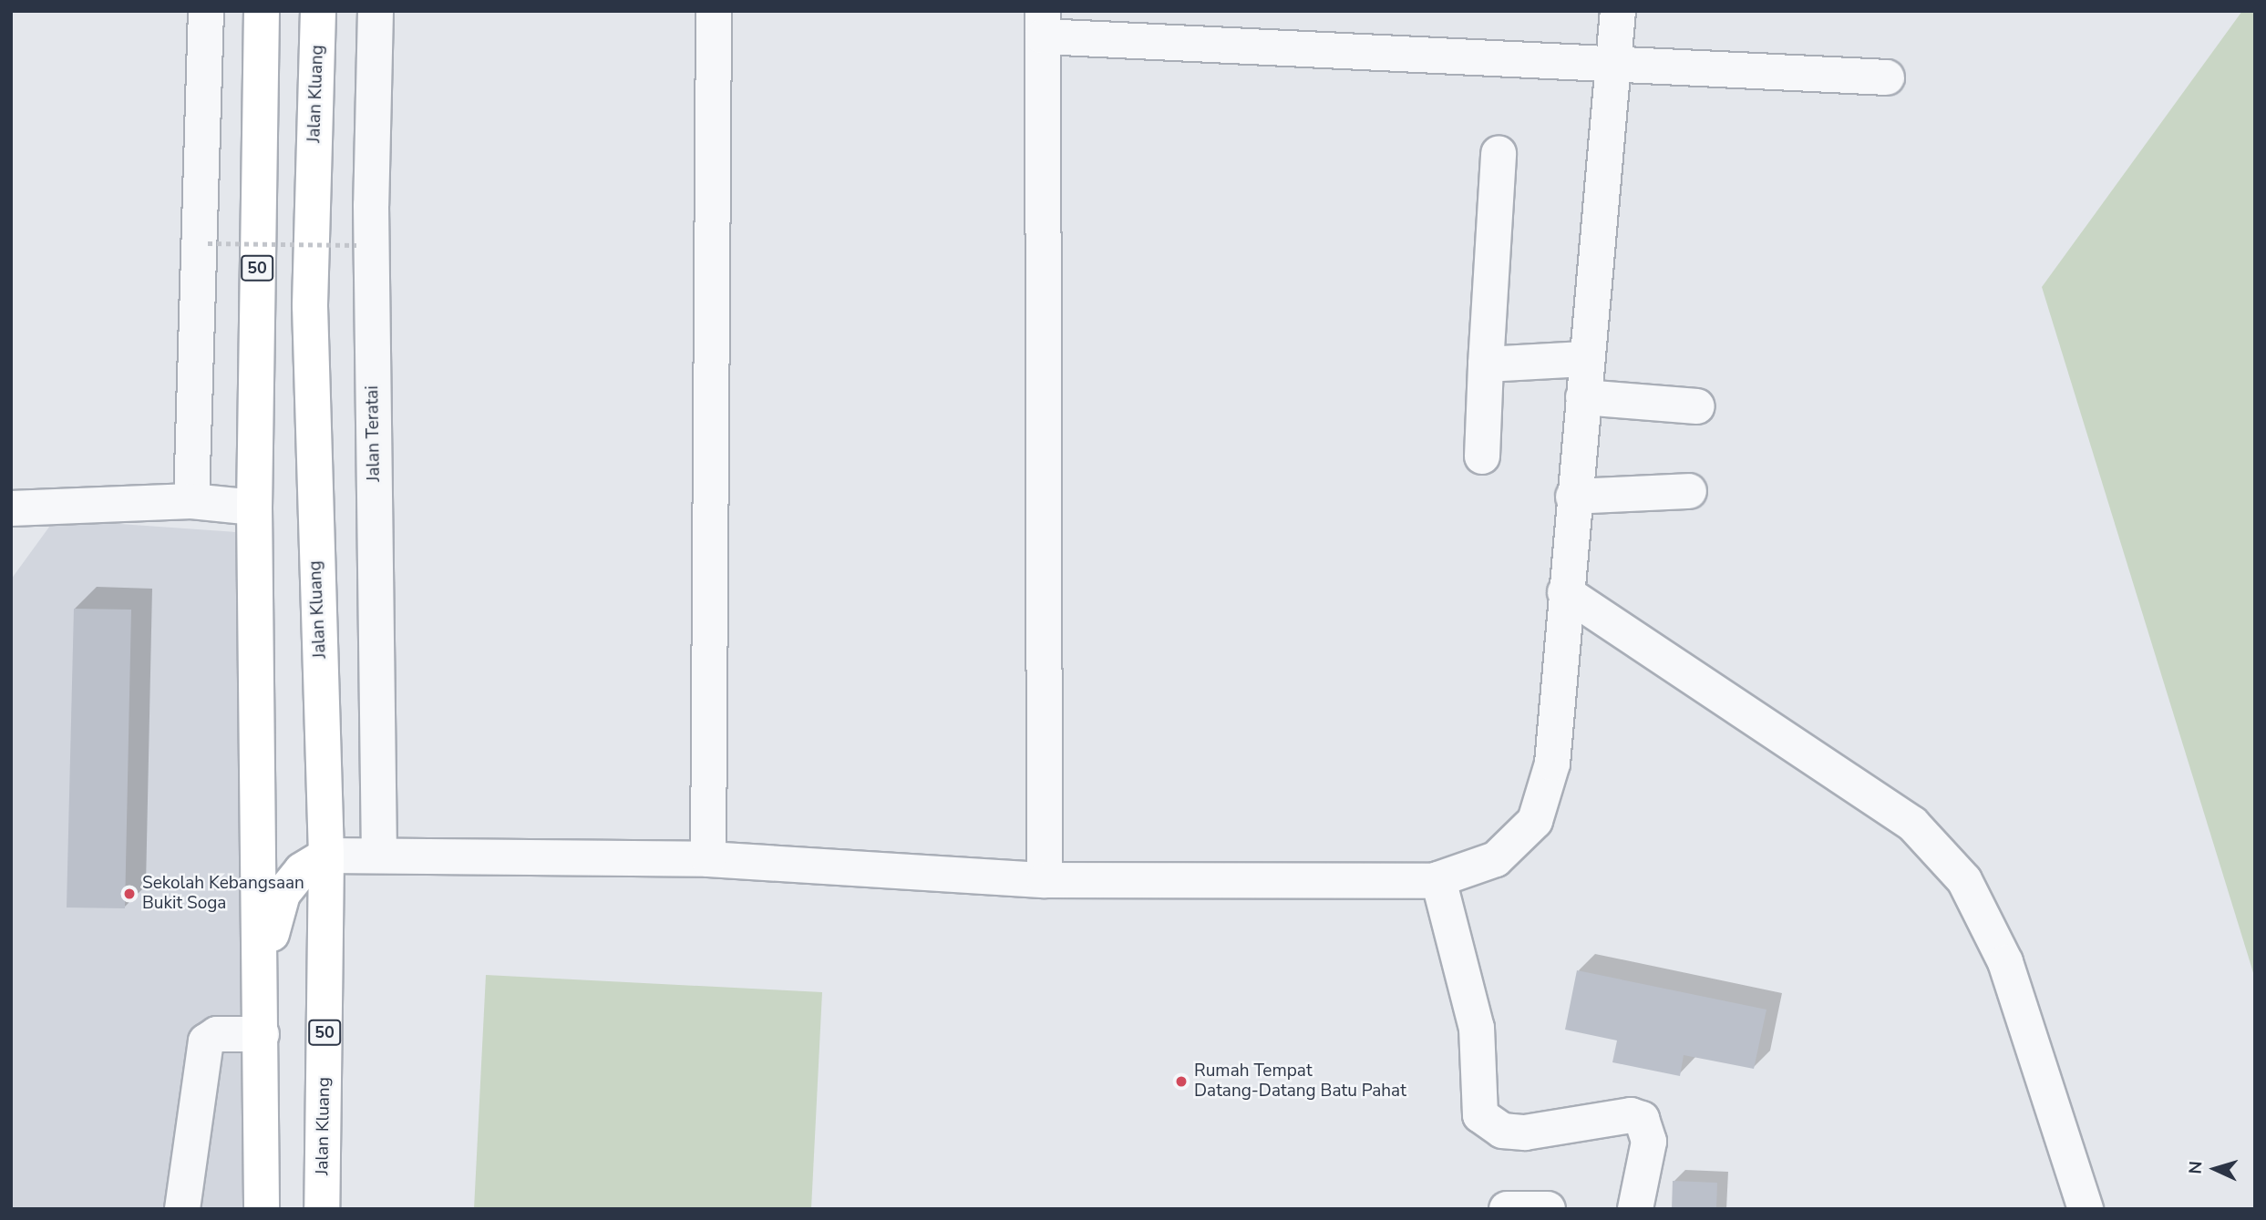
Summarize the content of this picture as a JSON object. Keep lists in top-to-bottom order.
{
  "streets": {
    "highway": ["Jalan Kluang", "50"],
    "street": ["Jalan Teratai"]
  },
  "places": ["Sekolah Kebangsaan Bukit Soga", "Rumah Tempat Datang-Datang Batu Pahat"],
  "north": "left"
}
